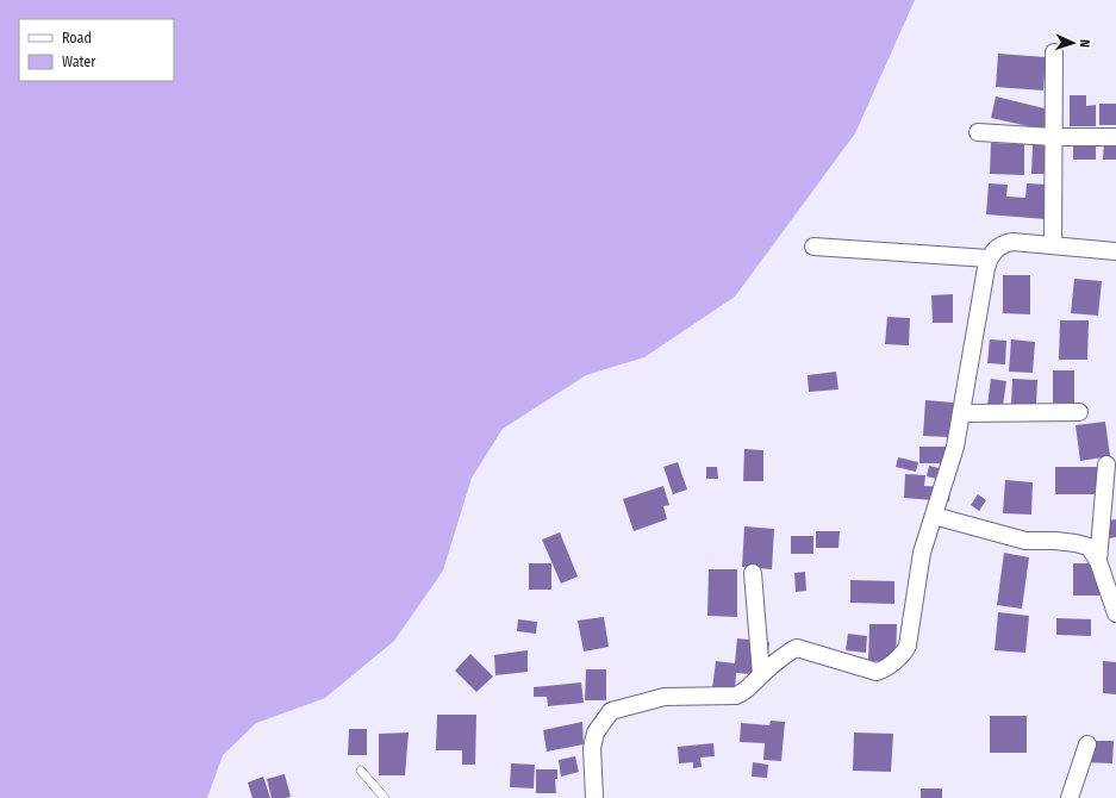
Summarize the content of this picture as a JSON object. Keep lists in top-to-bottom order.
{
  "legend": ["Road", "Water"],
  "north": "right"
}
